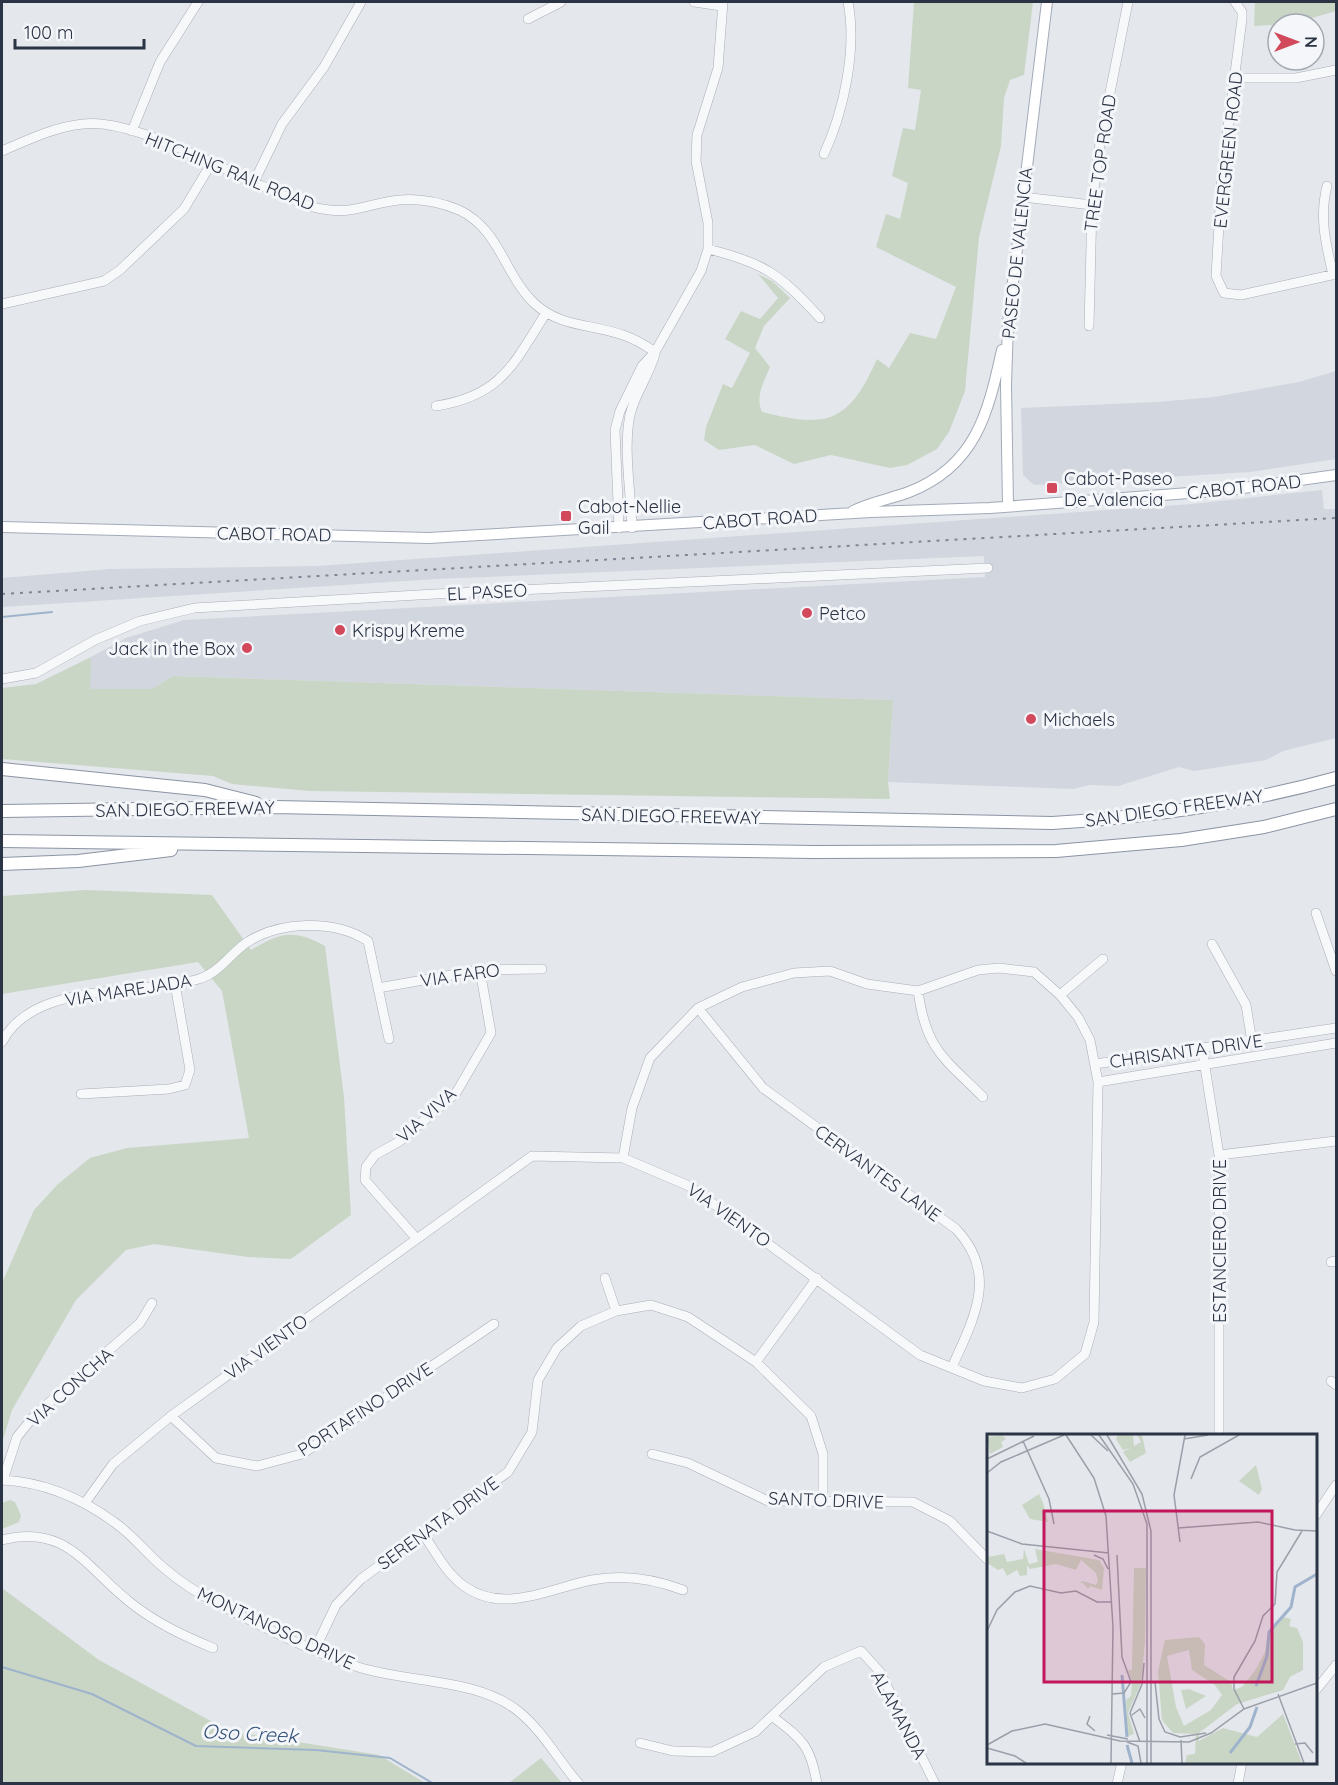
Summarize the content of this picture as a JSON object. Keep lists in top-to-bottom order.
{
  "streets": {
    "highway": ["SAN DIEGO FREEWAY"],
    "main road": ["PASEO DE VALENCIA", "CABOT ROAD"],
    "street": [
      "EVERGREEN ROAD",
      "TREE TOP ROAD",
      "HITCHING RAIL ROAD",
      "EL PASEO",
      "VIA FARO",
      "VIA MAREJADA",
      "CHRISANTA DRIVE",
      "VIA VIVA",
      "CERVANTES LANE",
      "VIA VIENTO",
      "ESTANCIERO DRIVE",
      "VIA CONCHA",
      "PORTAFINO DRIVE",
      "SANTO DRIVE",
      "SERENATA DRIVE",
      "MONTANOSO DRIVE",
      "ALAMANDA"
    ]
  },
  "crossings": [
    ["PASEO DE VALENCIA", "CABOT ROAD"],
    ["VIA FARO", "VIA MAREJADA"],
    ["VIA FARO", "VIA VIVA"],
    ["CHRISANTA DRIVE", "CERVANTES LANE"],
    ["CHRISANTA DRIVE", "VIA VIENTO"],
    ["CHRISANTA DRIVE", "ESTANCIERO DRIVE"],
    ["VIA VIVA", "VIA VIENTO"],
    ["CERVANTES LANE", "VIA VIENTO"],
    ["VIA VIENTO", "PORTAFINO DRIVE"],
    ["VIA VIENTO", "MONTANOSO DRIVE"],
    ["VIA CONCHA", "MONTANOSO DRIVE"],
    ["SANTO DRIVE", "SERENATA DRIVE"],
    ["SERENATA DRIVE", "MONTANOSO DRIVE"]
  ],
  "water": ["Oso Creek"],
  "places": {
    "transit": ["Cabot-Paseo De Valencia", "Cabot-Nellie Gail"],
    "other": [
      "Petco",
      "Krispy Kreme",
      "Jack in the Box",
      "Michaels"
    ]
  },
  "scale_bar": "100 m",
  "north": "right"
}
